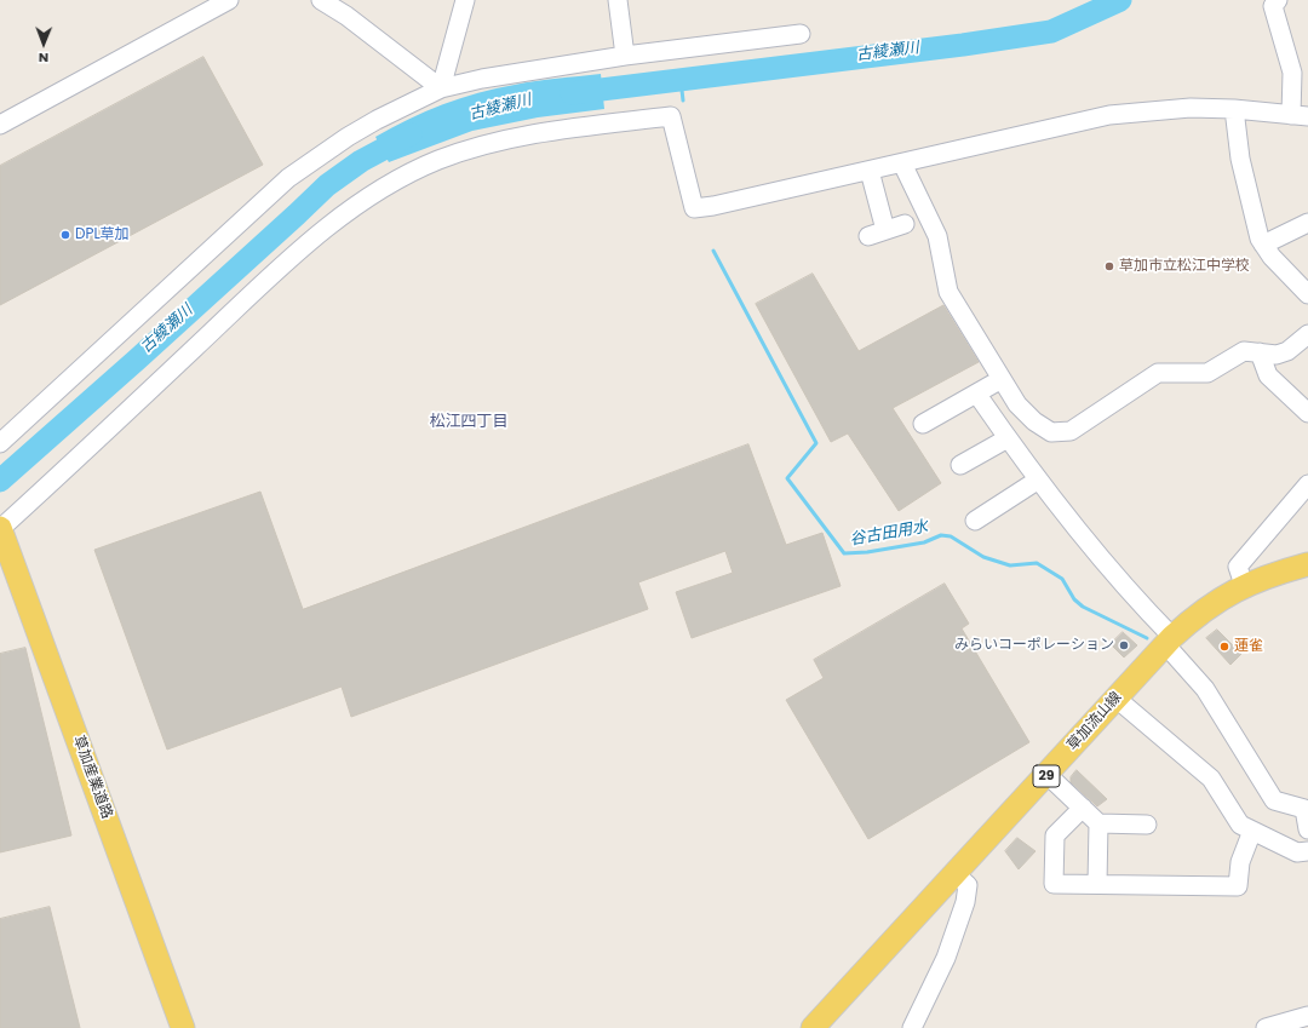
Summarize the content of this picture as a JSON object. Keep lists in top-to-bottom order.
{
  "streets": {
    "main road": ["草加流山線", "29", "草加産業道路"]
  },
  "districts": ["松江四丁目"],
  "water": ["古綾瀬川", "谷古田用水"],
  "places": [
    "DPL草加",
    "草加市立松江中学校",
    "みらいコーポレーション",
    "蓮雀"
  ],
  "north": "bottom"
}
